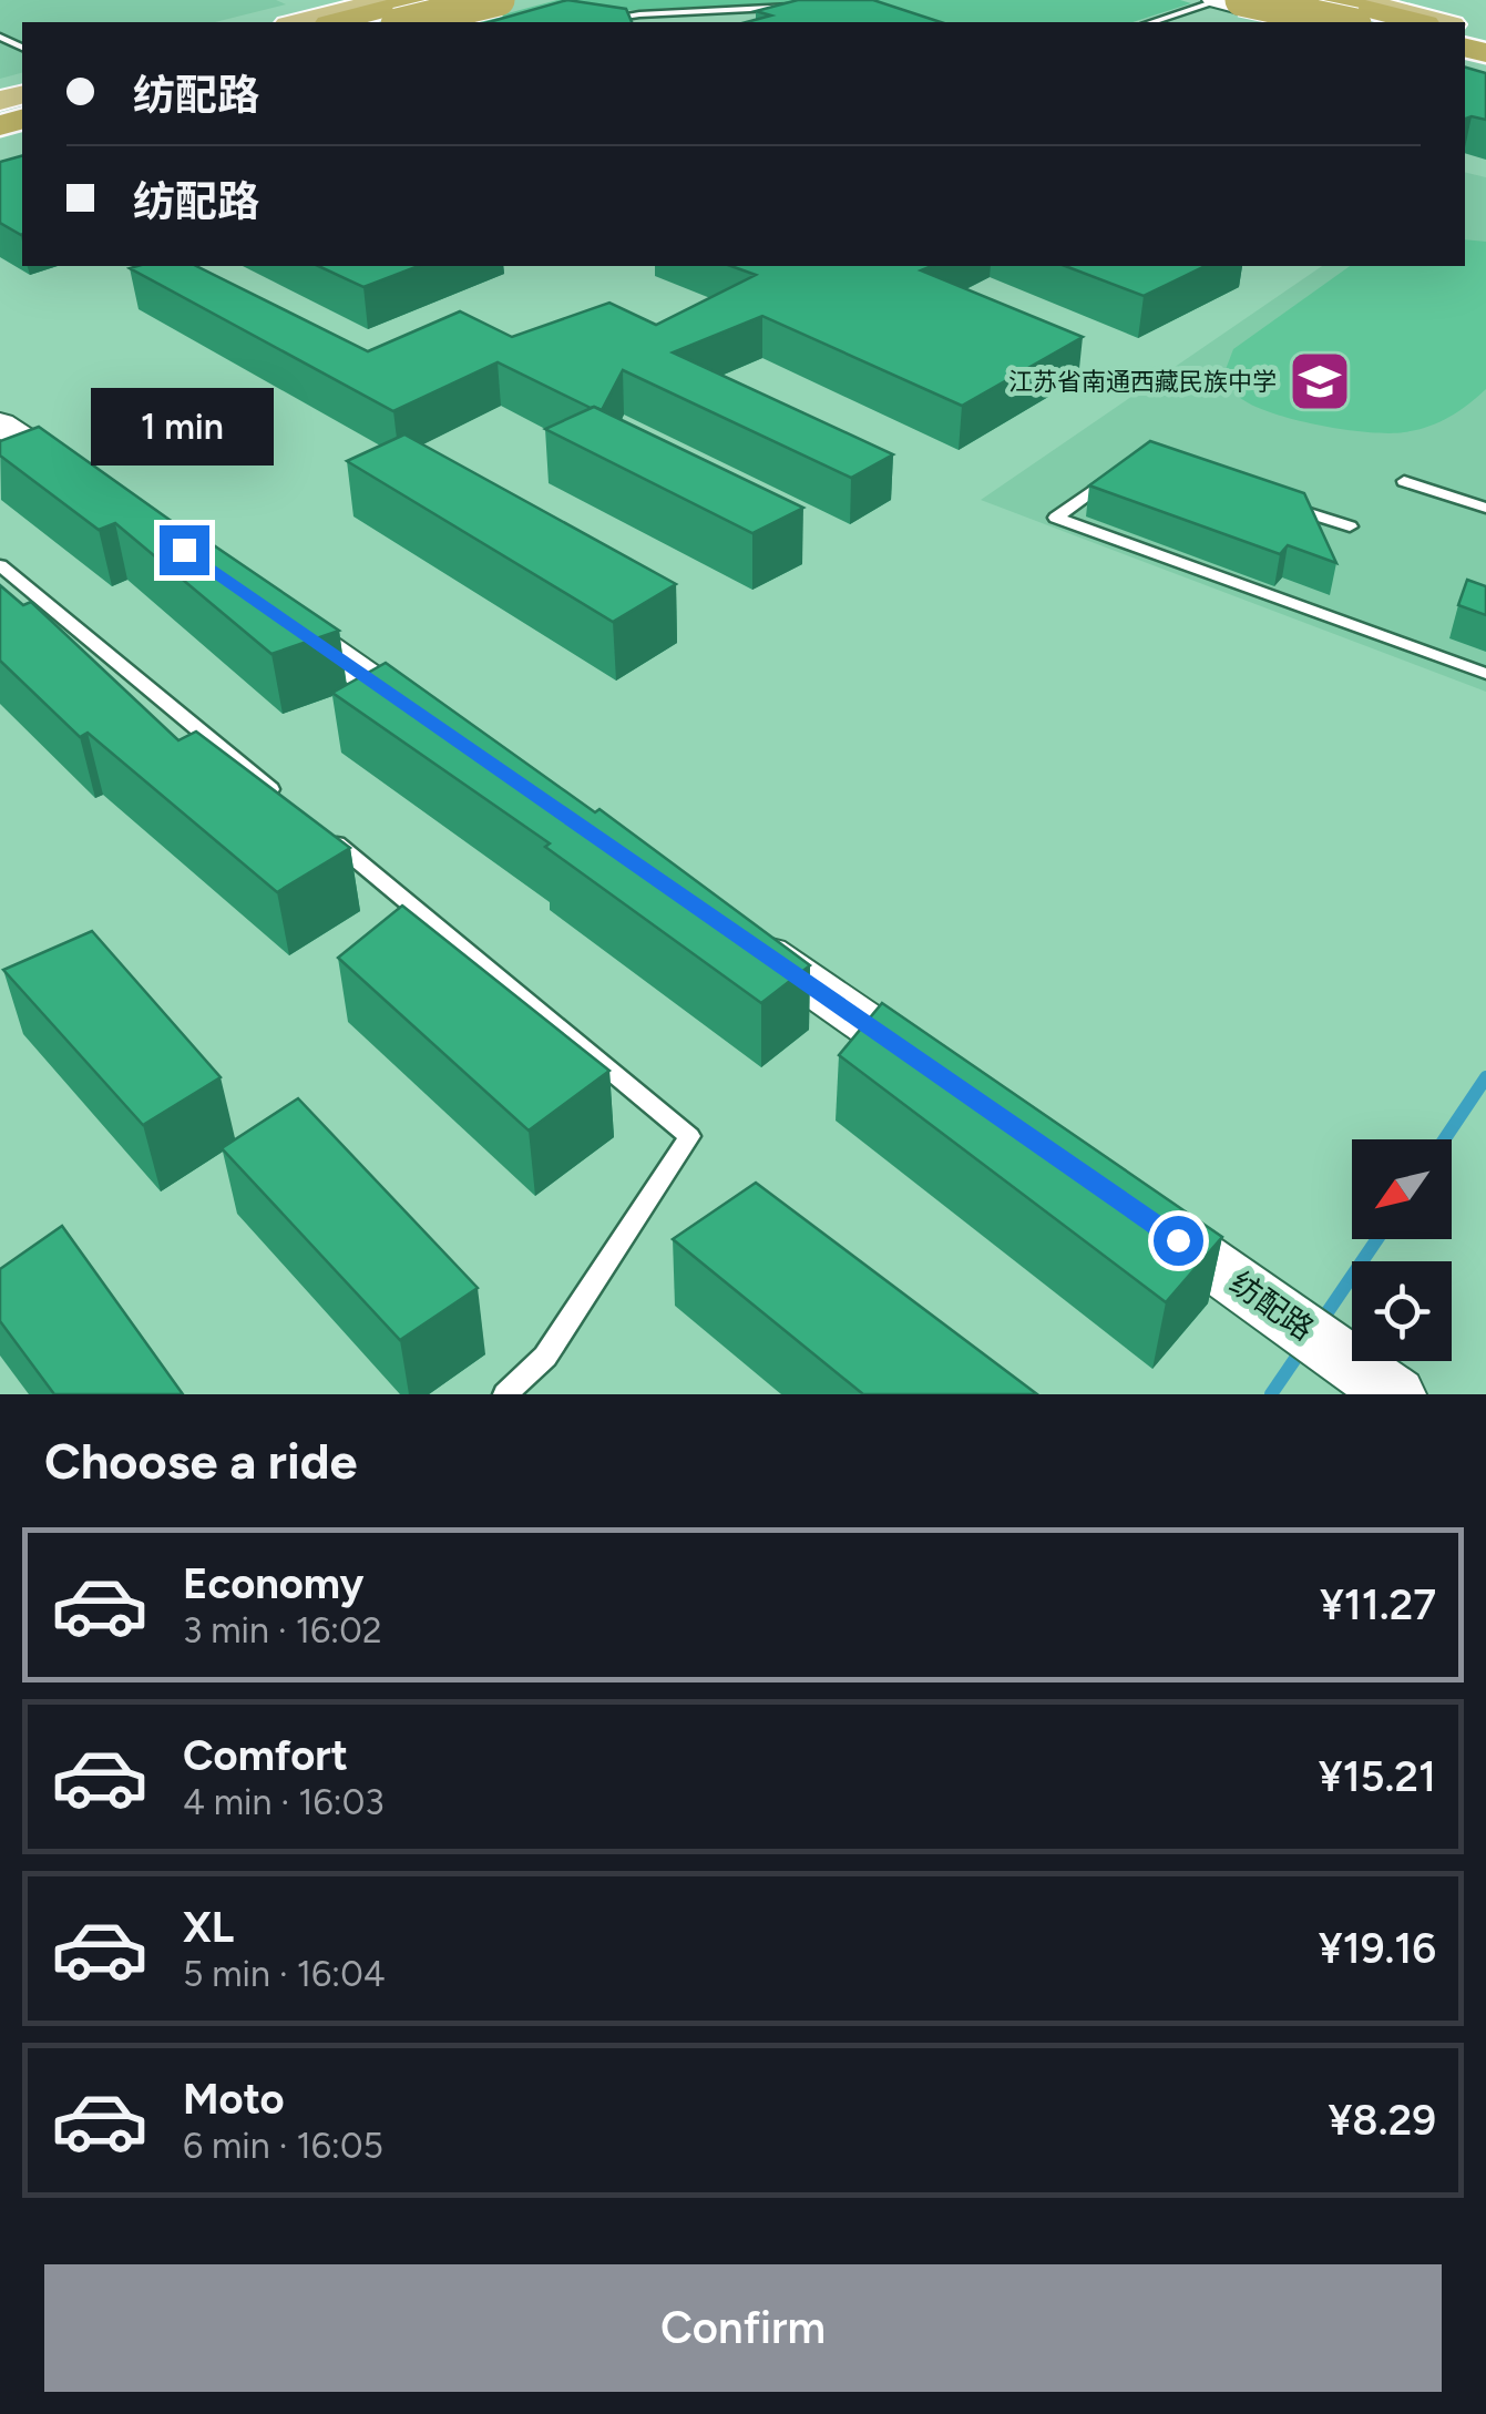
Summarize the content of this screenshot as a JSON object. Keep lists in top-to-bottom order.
{
  "streets": {
    "street": ["纺配路"]
  },
  "places": {
    "school or university": ["江苏省南通西藏民族中学"]
  },
  "north": "bottom left",
  "page": {
    "banner": ["纺配路", "纺配路"],
    "bubble": "1 min",
    "heading": "Choose a ride",
    "list": [
      {
        "name": "Economy",
        "note": "3 min · 16:02",
        "value": "¥11.27"
      },
      {
        "name": "Comfort",
        "note": "4 min · 16:03",
        "value": "¥15.21"
      },
      {
        "name": "XL",
        "note": "5 min · 16:04",
        "value": "¥19.16"
      },
      {
        "name": "Moto",
        "note": "6 min · 16:05",
        "value": "¥8.29"
      }
    ],
    "buttons": "Confirm"
  }
}
